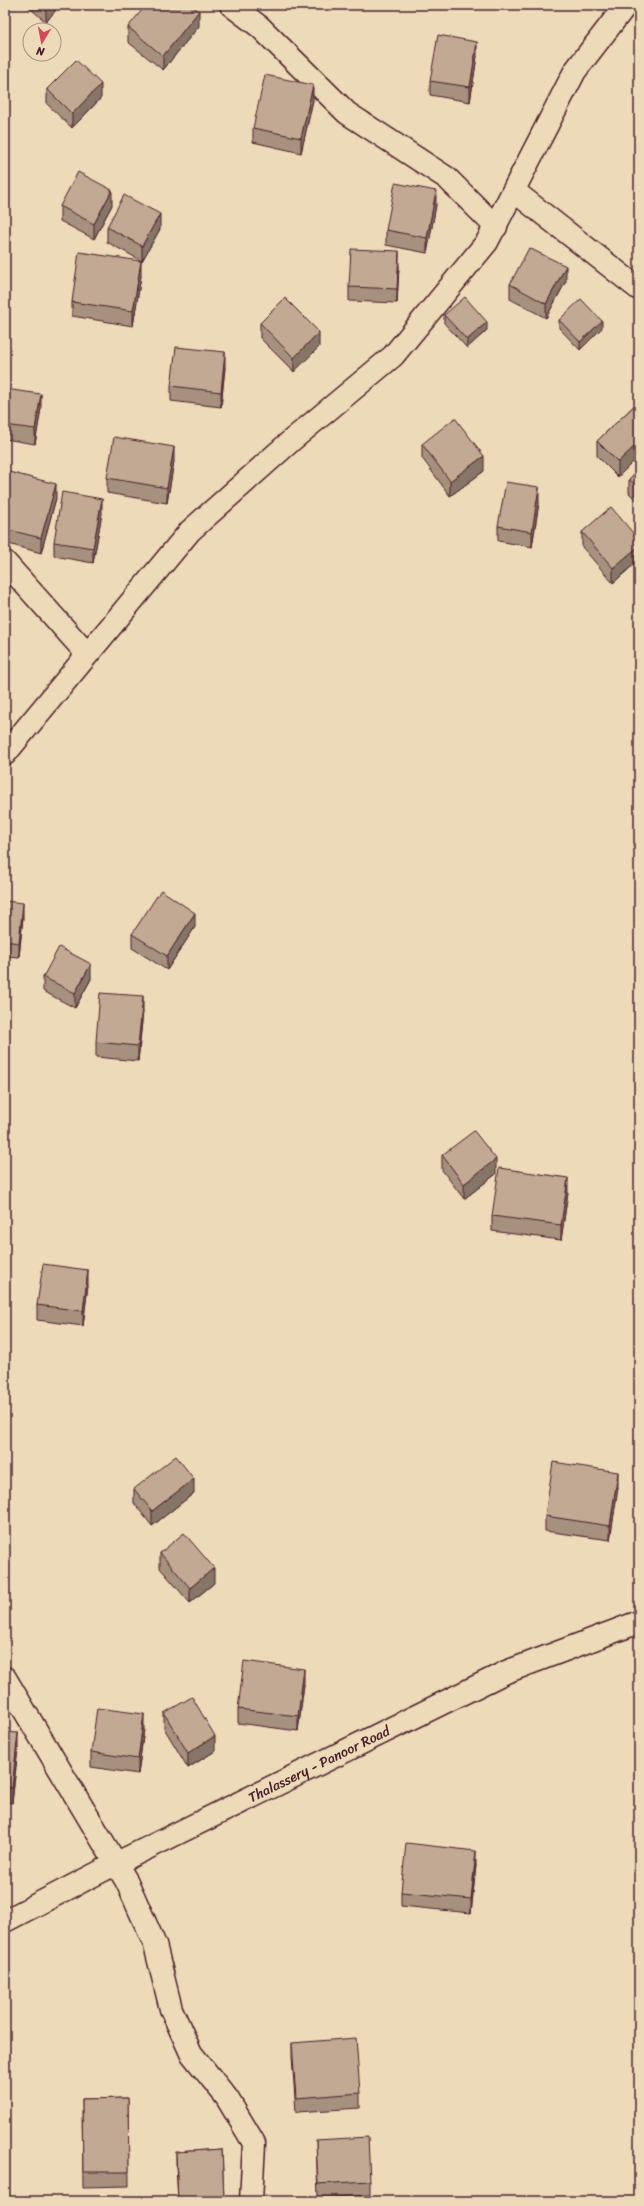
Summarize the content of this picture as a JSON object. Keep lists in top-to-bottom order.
{
  "streets": {
    "street": ["Thalassery - Panoor Road"]
  },
  "north": "bottom"
}
